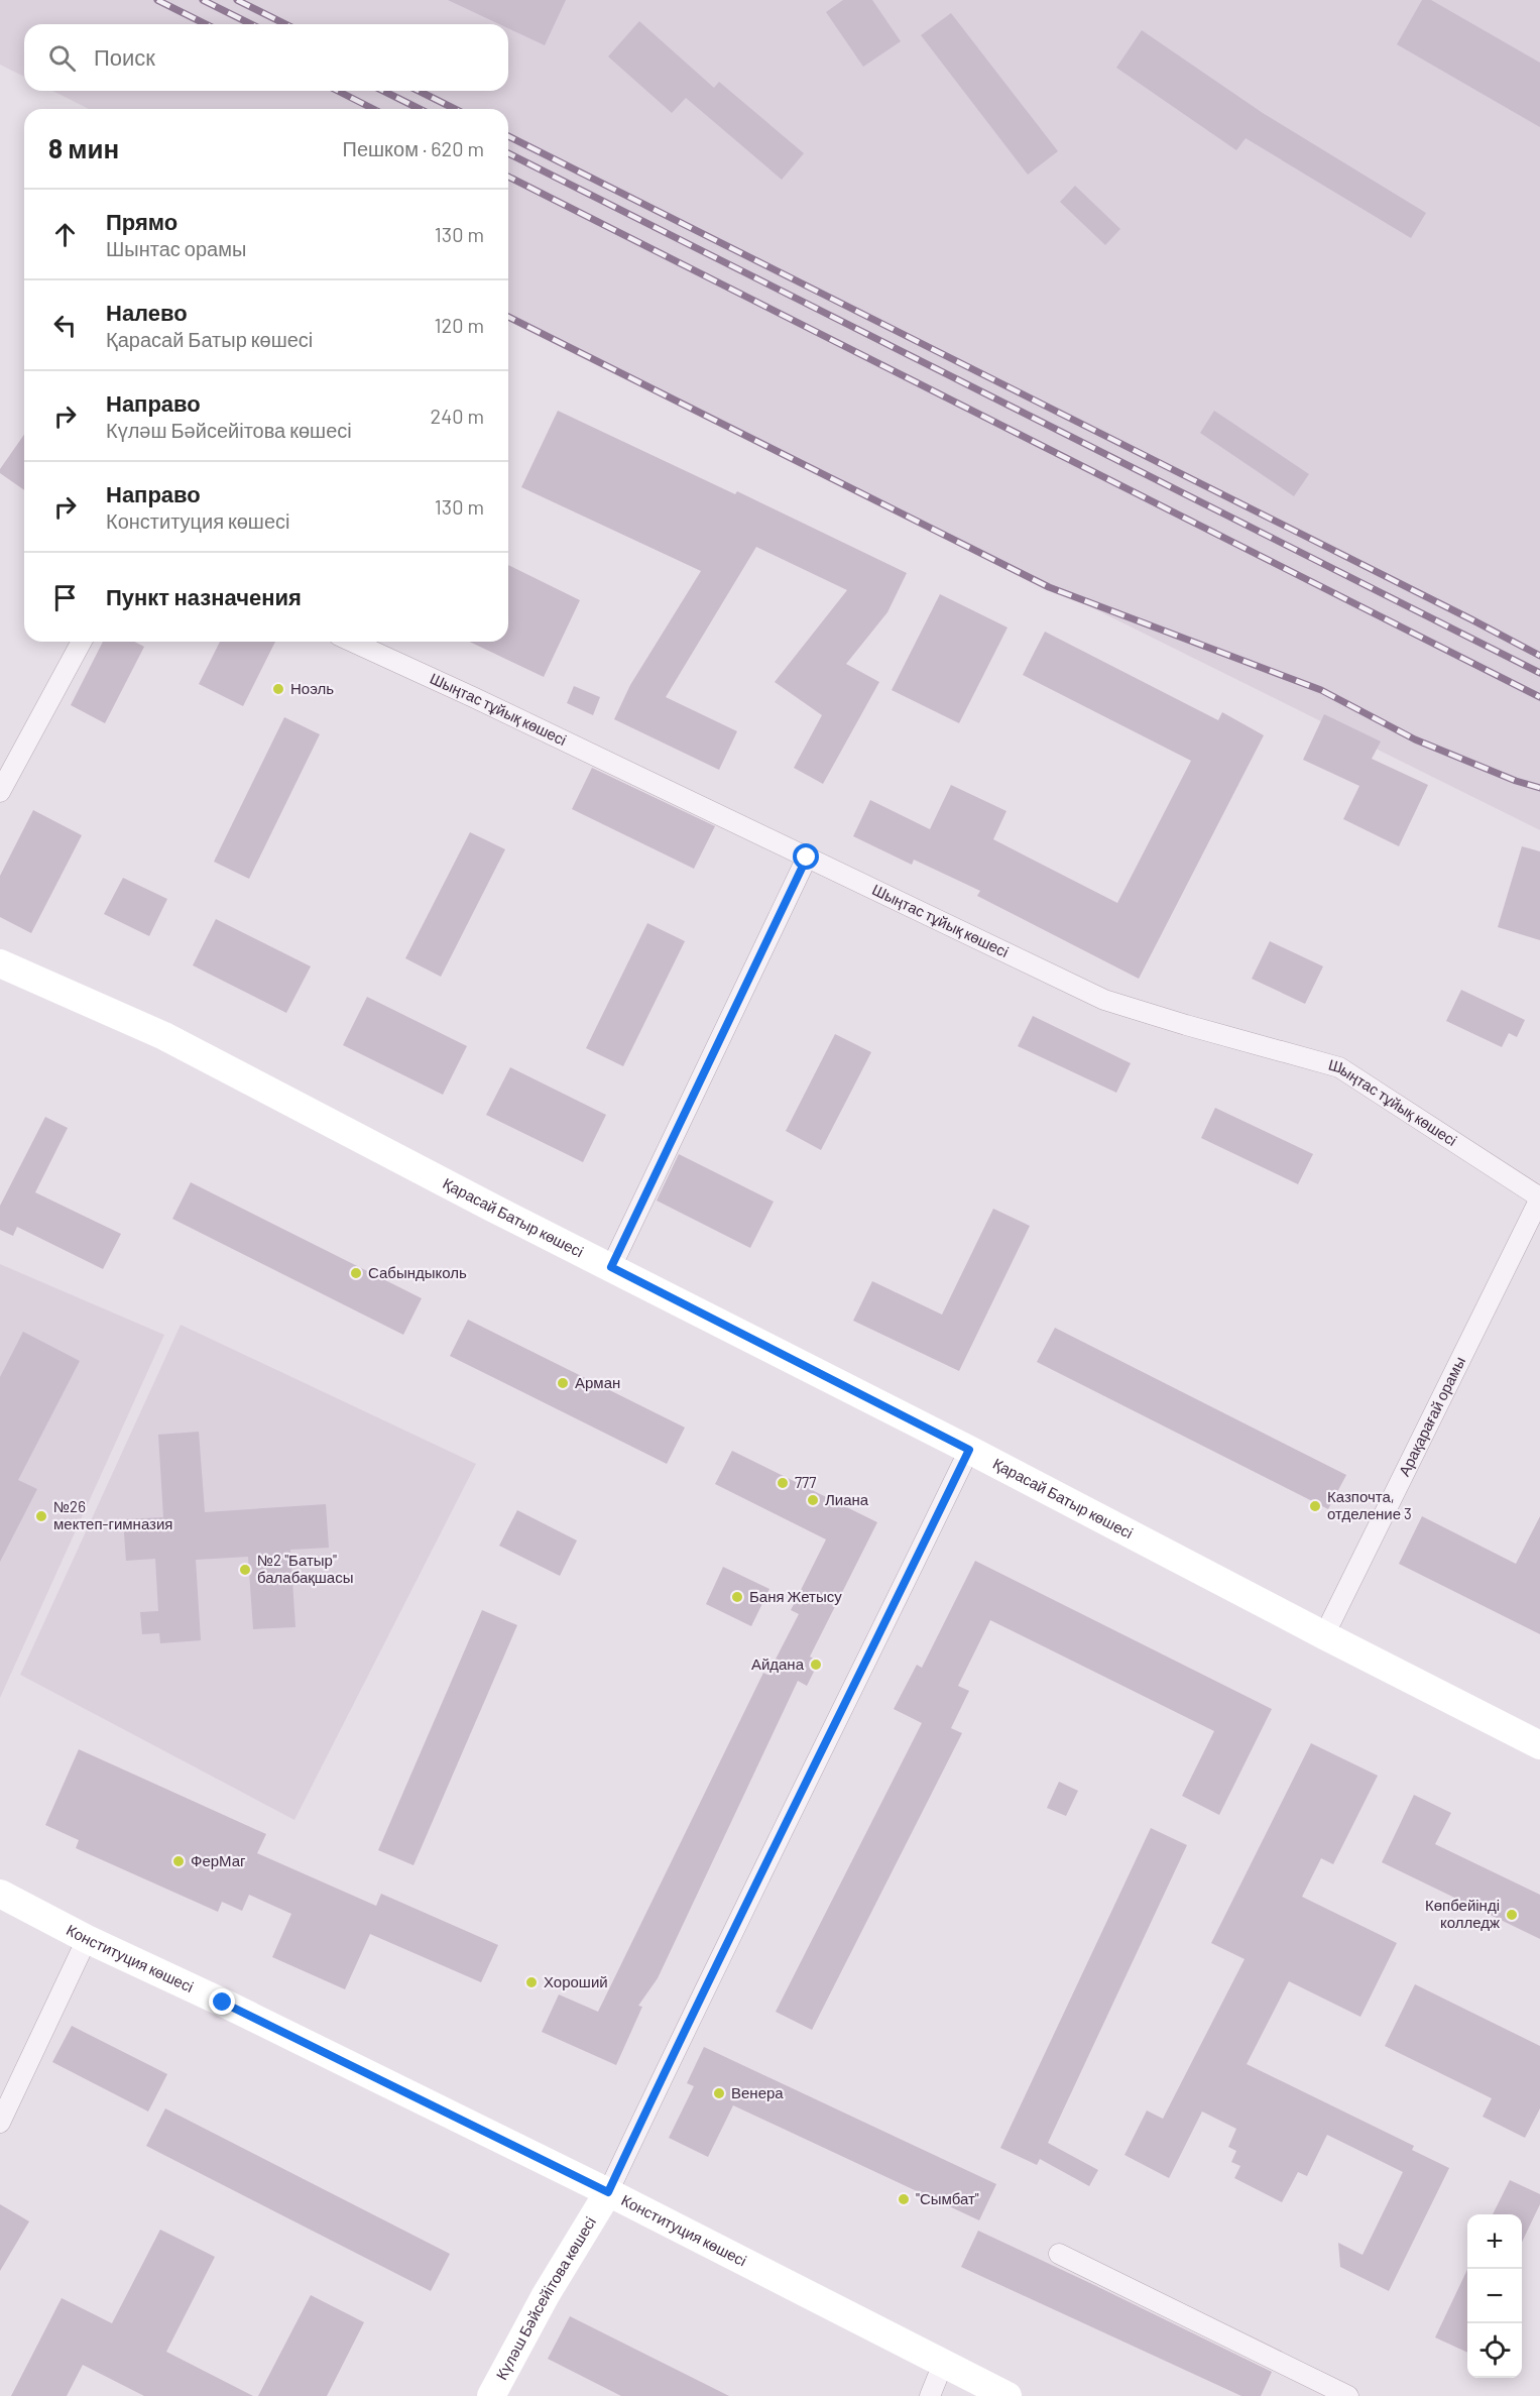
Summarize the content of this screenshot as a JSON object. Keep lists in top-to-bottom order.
{
  "streets": {
    "street": [
      "Шыңтас тұйық көшесі",
      "Қарасай Батыр көшесі",
      "Арақарағай орамы",
      "Конституция көшесі",
      "Күләш Бәйсейітова көшесі"
    ]
  },
  "crossings": [
    ["Шыңтас тұйық көшесі", "Арақарағай орамы"],
    ["Қарасай Батыр көшесі", "Арақарағай орамы"],
    ["Қарасай Батыр көшесі", "Күләш Бәйсейітова көшесі"],
    ["Конституция көшесі", "Күләш Бәйсейітова көшесі"]
  ],
  "places": [
    "Ноэль",
    "Сабындыколь",
    "Арман",
    "777",
    "Лиана",
    "Казпочта, отделение 3",
    "№26 мектеп-гимназия",
    "№2 \"Батыр\" балабақшасы",
    "Баня Жетысу",
    "Айдана",
    "ФерМаг",
    "Көпбейінді колледж",
    "Хороший",
    "Венера",
    "\"Сымбат\""
  ],
  "page": {
    "search": "Поиск",
    "heading": ["8 мин", "Пешком · 620 m"],
    "list": [
      ["Прямо", "Шынтас орамы", "130 m"],
      ["Налево", "Қарасай Батыр көшесі", "120 m"],
      ["Направо", "Күләш Бәйсейітова көшесі", "240 m"],
      ["Направо", "Конституция көшесі", "130 m"],
      "Пункт назначения"
    ],
    "map_buttons": ["+", "−"]
  }
}
